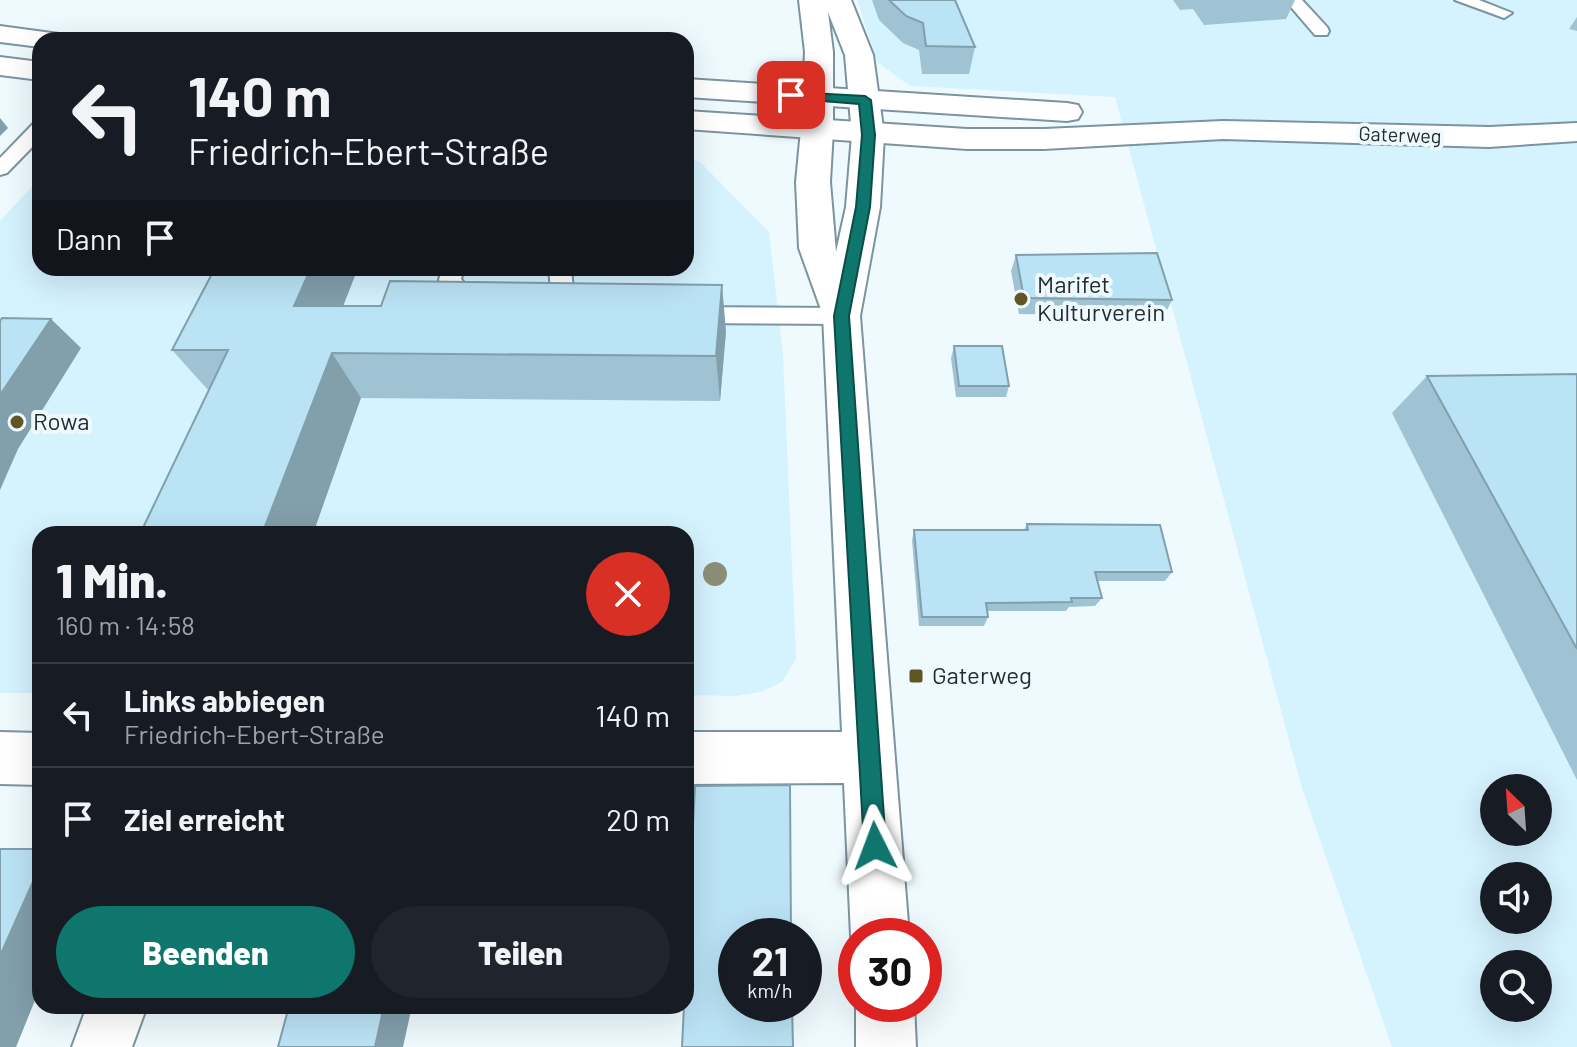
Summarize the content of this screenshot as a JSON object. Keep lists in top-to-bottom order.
{
  "streets": {
    "street": ["Gaterweg"]
  },
  "places": {
    "other": ["Marifet Kulturverein", "Rowa"],
    "transit": ["Gaterweg"]
  },
  "north": "top left",
  "page": {
    "turn": ["140 m", "Friedrich-Ebert-Straße"],
    "then": "Dann",
    "heading": ["1 Min.", "160 m · 14:58"],
    "list": [
      {
        "name": "Links abbiegen",
        "note": "Friedrich-Ebert-Straße",
        "value": "140 m"
      },
      {
        "name": "Ziel erreicht",
        "value": "20 m"
      }
    ],
    "buttons": ["Beenden", "Teilen"],
    "speed": "21 km/h",
    "limit": "30"
  }
}
